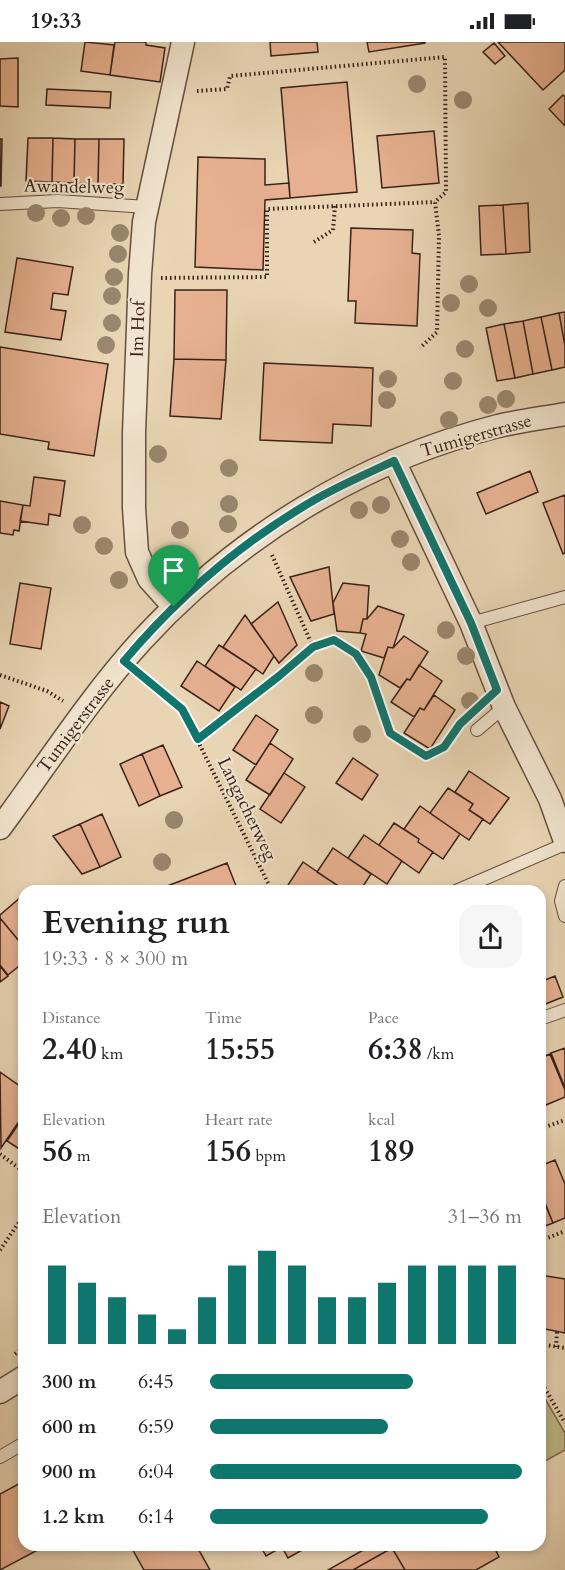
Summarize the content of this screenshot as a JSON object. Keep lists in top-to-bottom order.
{
  "streets": {
    "street": ["Im Hof", "Tumigerstrasse"],
    "lane": ["Awandelweg"],
    "path": ["Langacherweg"]
  },
  "crossings": [
    ["Awandelweg", "Im Hof"],
    ["Im Hof", "Tumigerstrasse"],
    ["Tumigerstrasse", "Langacherweg"]
  ],
  "page": {
    "status": "19:33",
    "heading": ["Evening run", "19:33 · 8 × 300 m"],
    "stats": [
      ["Distance", "2.40 km"],
      ["Time", "15:55"],
      ["Pace", "6:38 /km"],
      ["Elevation", "56 m"],
      ["Heart rate", "156 bpm"],
      ["kcal", "189"]
    ],
    "chart": ["Elevation", "31–36 m"],
    "list": [
      {
        "name": "300 m",
        "note": "6:45"
      },
      {
        "name": "600 m",
        "note": "6:59"
      },
      {
        "name": "900 m",
        "note": "6:04"
      },
      {
        "name": "1.2 km",
        "note": "6:14"
      }
    ]
  }
}
